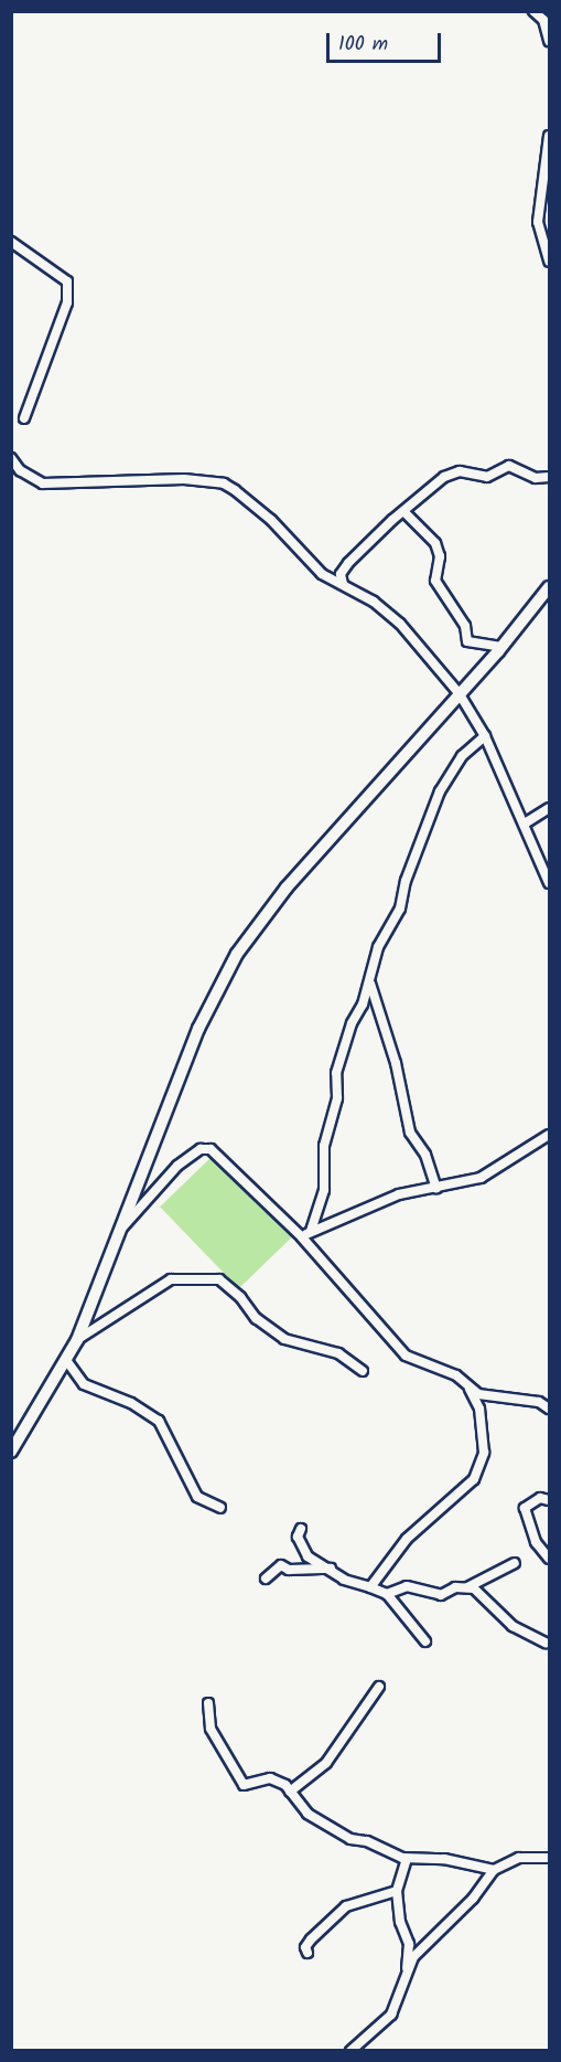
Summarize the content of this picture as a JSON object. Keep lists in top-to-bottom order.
{
  "scale_bar": "100 m"
}
